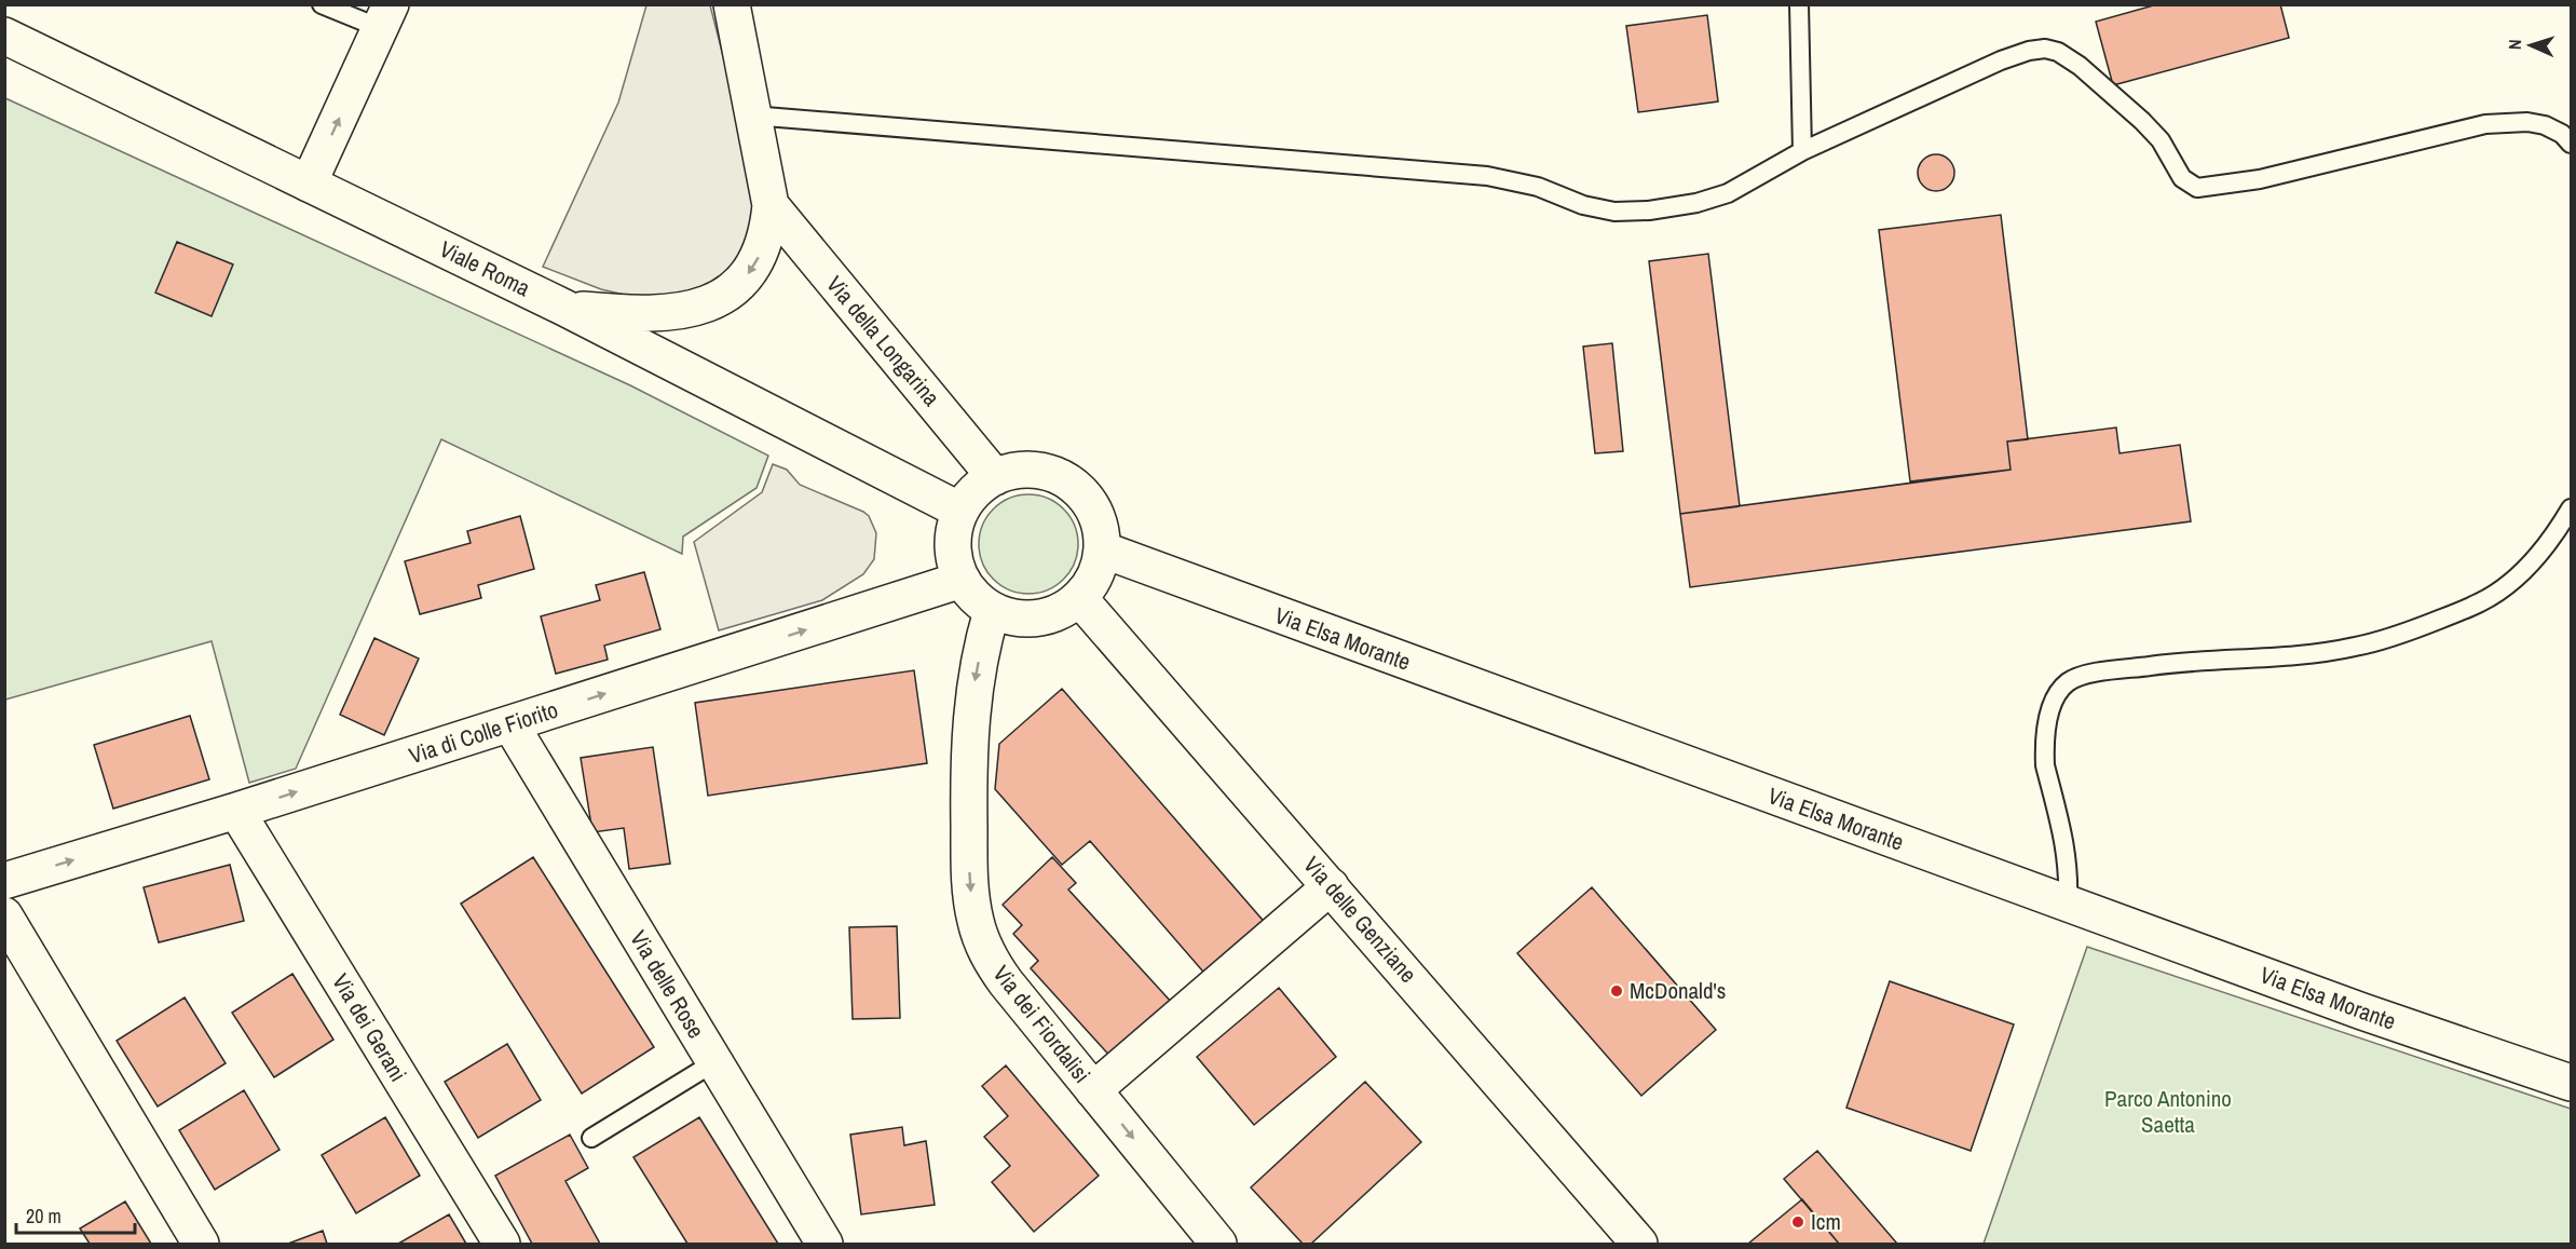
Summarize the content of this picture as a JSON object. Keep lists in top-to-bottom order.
{
  "streets": {
    "street": [
      "Viale Roma",
      "Via della Longarina",
      "Via Elsa Morante",
      "Via di Colle Fiorito",
      "Via delle Genziane",
      "Via delle Rose",
      "Via dei Fiordalisi",
      "Via dei Gerani"
    ]
  },
  "crossings": [
    ["Viale Roma", "Via della Longarina"],
    ["Viale Roma", "Via Elsa Morante"],
    ["Viale Roma", "Via di Colle Fiorito"],
    ["Viale Roma", "Via delle Genziane"],
    ["Viale Roma", "Via dei Fiordalisi"],
    ["Via della Longarina", "Via Elsa Morante"],
    ["Via della Longarina", "Via di Colle Fiorito"],
    ["Via della Longarina", "Via delle Genziane"],
    ["Via della Longarina", "Via dei Fiordalisi"],
    ["Via Elsa Morante", "Via di Colle Fiorito"],
    ["Via Elsa Morante", "Via delle Genziane"],
    ["Via Elsa Morante", "Via dei Fiordalisi"],
    ["Via di Colle Fiorito", "Via delle Genziane"],
    ["Via di Colle Fiorito", "Via delle Rose"],
    ["Via di Colle Fiorito", "Via dei Fiordalisi"],
    ["Via di Colle Fiorito", "Via dei Gerani"],
    ["Via delle Genziane", "Via dei Fiordalisi"]
  ],
  "one_way": ["Via di Colle Fiorito", "Via dei Fiordalisi"],
  "parks": ["Parco Antonino Saetta"],
  "places": ["McDonald's", "Icm"],
  "scale_bar": "20 m",
  "north": "left"
}
